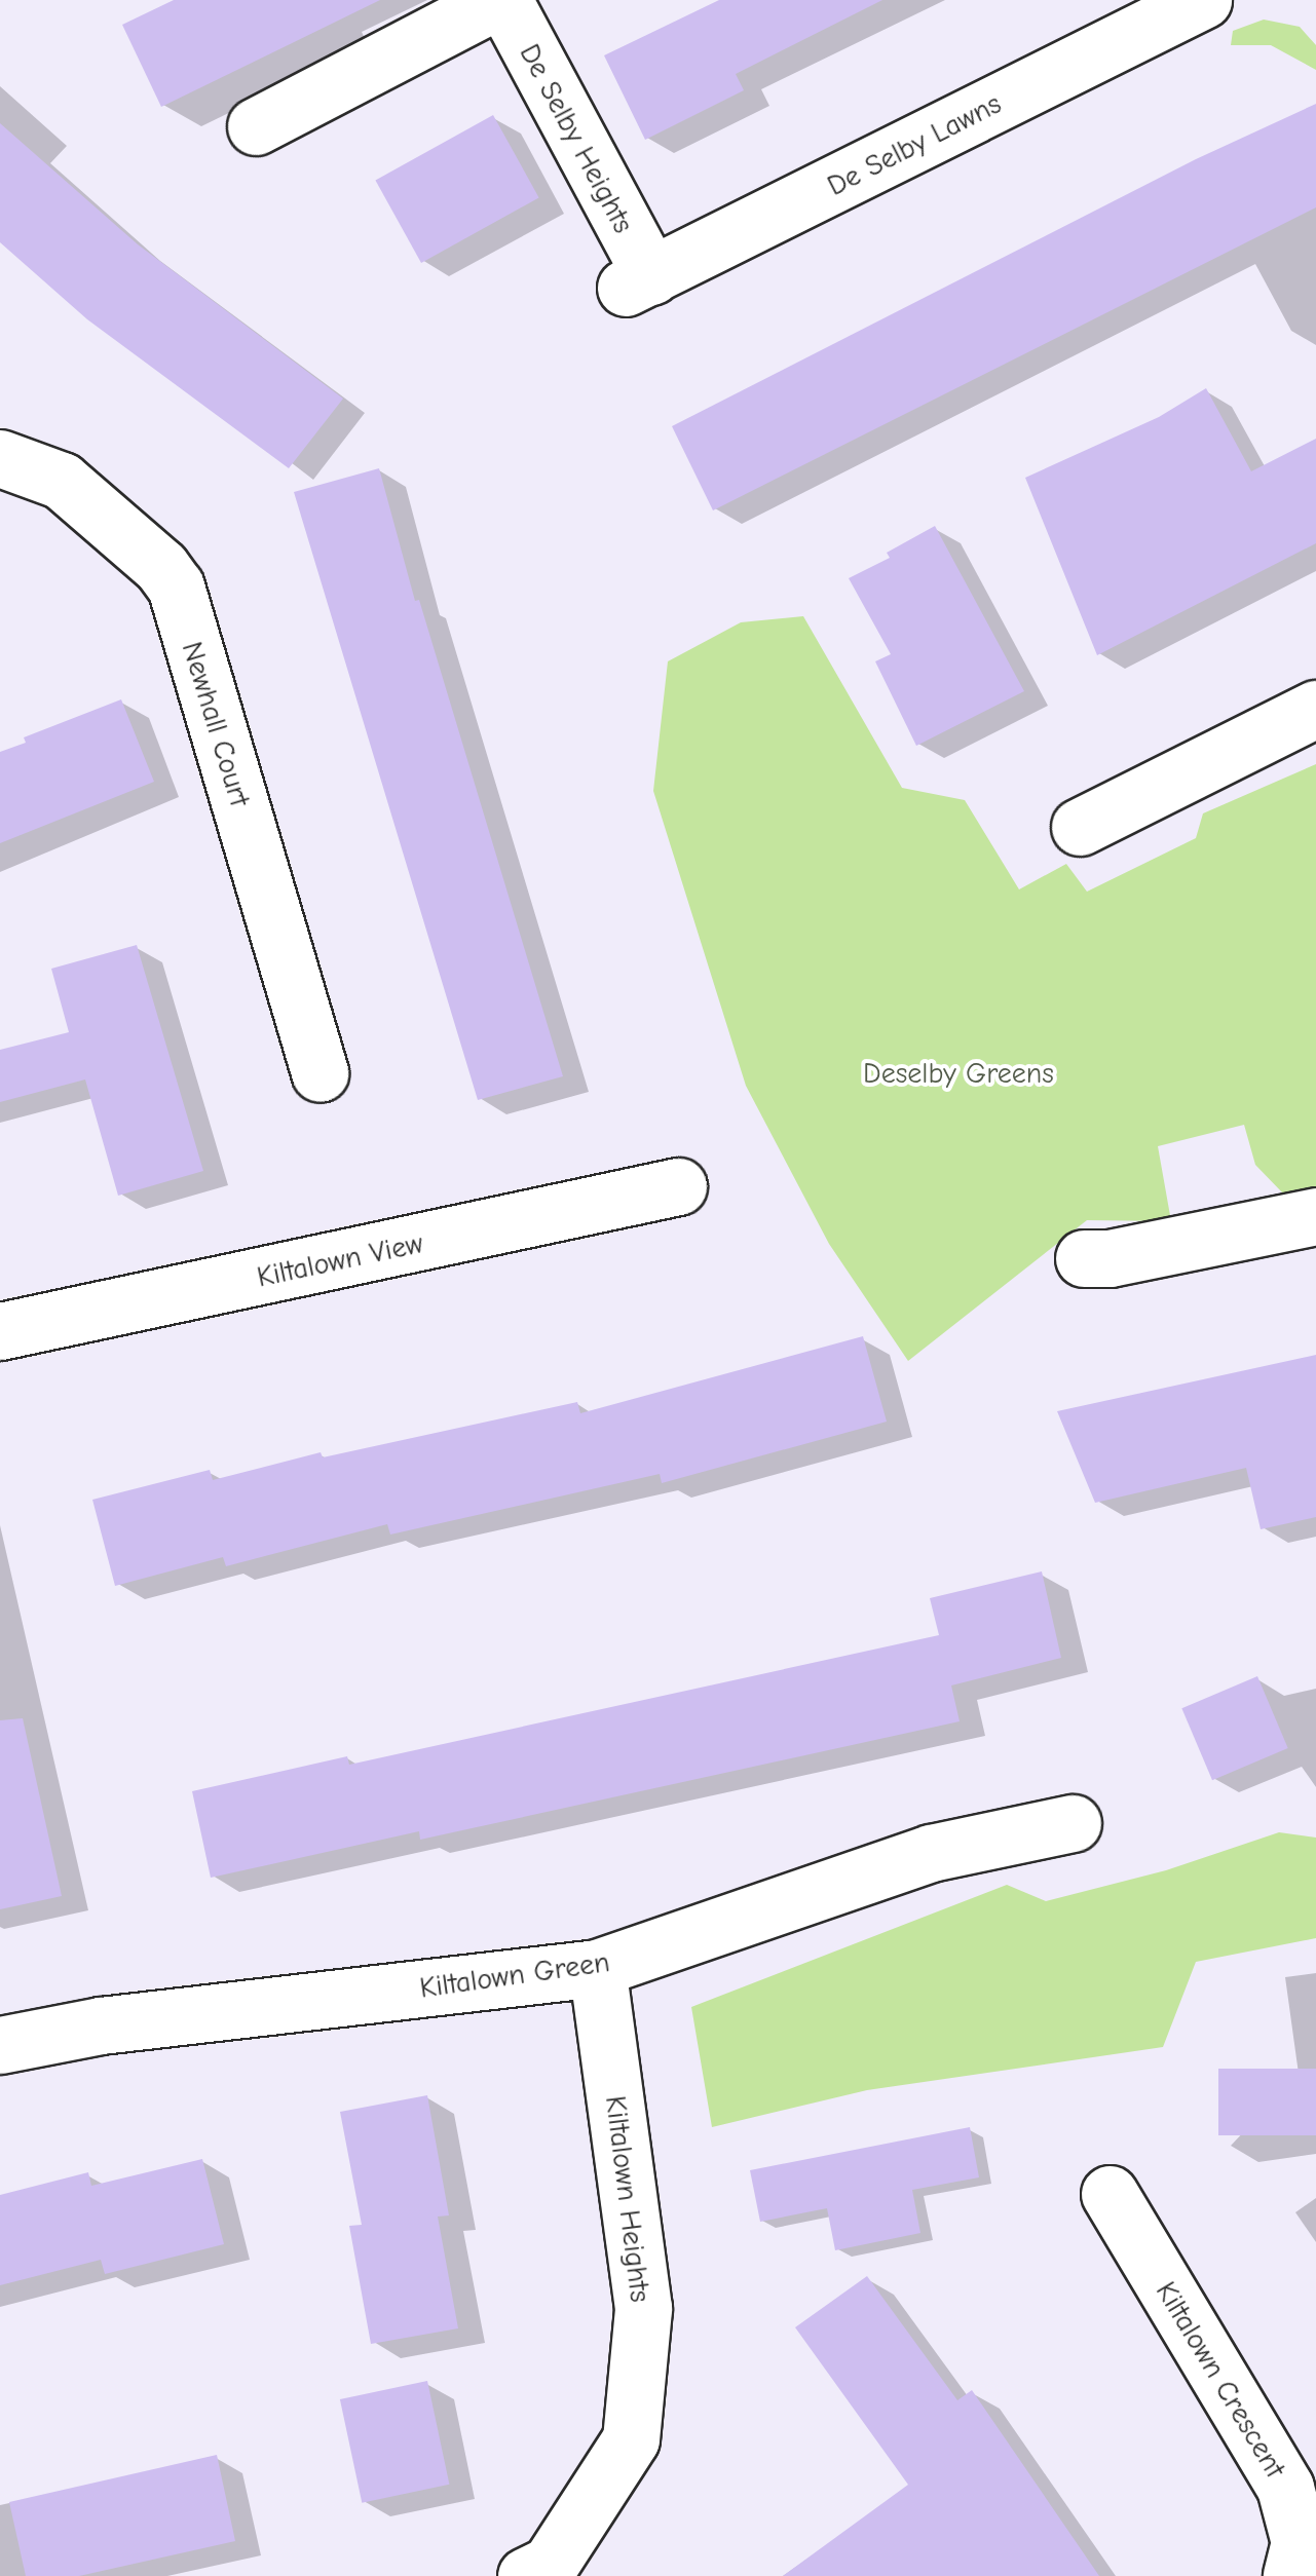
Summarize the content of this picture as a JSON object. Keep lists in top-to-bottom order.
{
  "streets": {
    "street": [
      "De Selby Heights",
      "De Selby Lawns",
      "Newhall Court",
      "Kiltalown View",
      "Kiltalown Green",
      "Kiltalown Heights",
      "Kiltalown Crescent"
    ]
  },
  "crossings": [
    ["De Selby Heights", "De Selby Lawns"],
    ["Kiltalown Green", "Kiltalown Heights"]
  ],
  "parks": ["Deselby Greens"]
}
